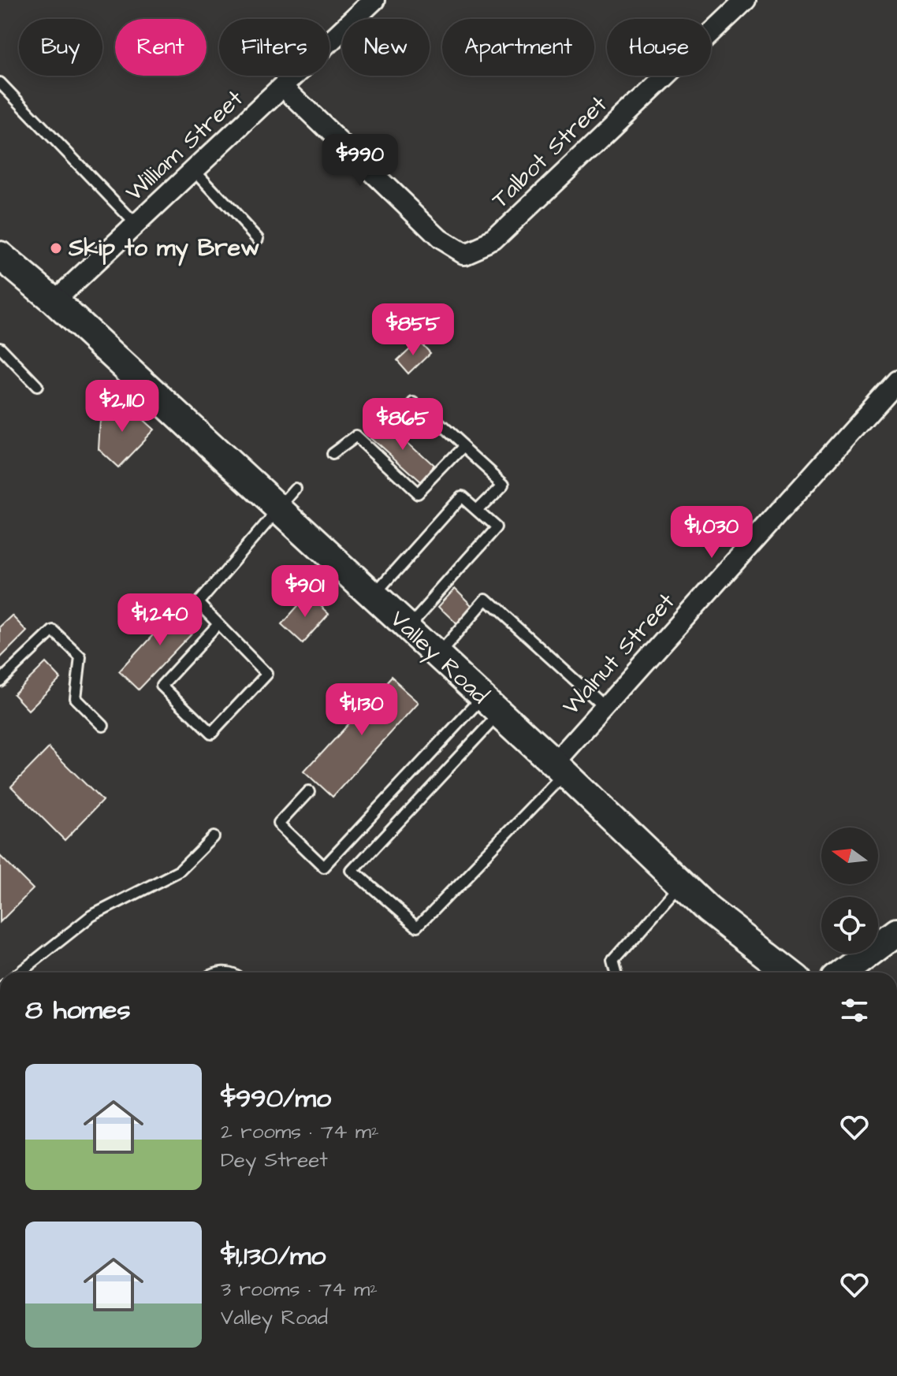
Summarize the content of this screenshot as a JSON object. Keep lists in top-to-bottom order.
{
  "streets": {
    "main road": ["Valley Road"],
    "street": ["William Street", "Talbot Street", "Walnut Street"]
  },
  "crossings": [
    ["William Street", "Talbot Street"],
    ["William Street", "Valley Road"],
    ["Walnut Street", "Valley Road"]
  ],
  "places": ["Skip to my Brew"],
  "north": "left",
  "page": {
    "chip": [
      "Buy",
      "Rent",
      "Filters",
      "New",
      "Apartment",
      "House"
    ],
    "price": [
      "$990",
      "$855",
      "$2,110",
      "$865",
      "$1,030",
      "$901",
      "$1,240",
      "$1,130"
    ],
    "heading": "8 homes",
    "list": [
      {
        "name": "$990/mo",
        "note": "2 rooms · 74 m² · Dey Street"
      },
      {
        "name": "$1,130/mo",
        "note": "3 rooms · 74 m² · Valley Road"
      }
    ]
  }
}
